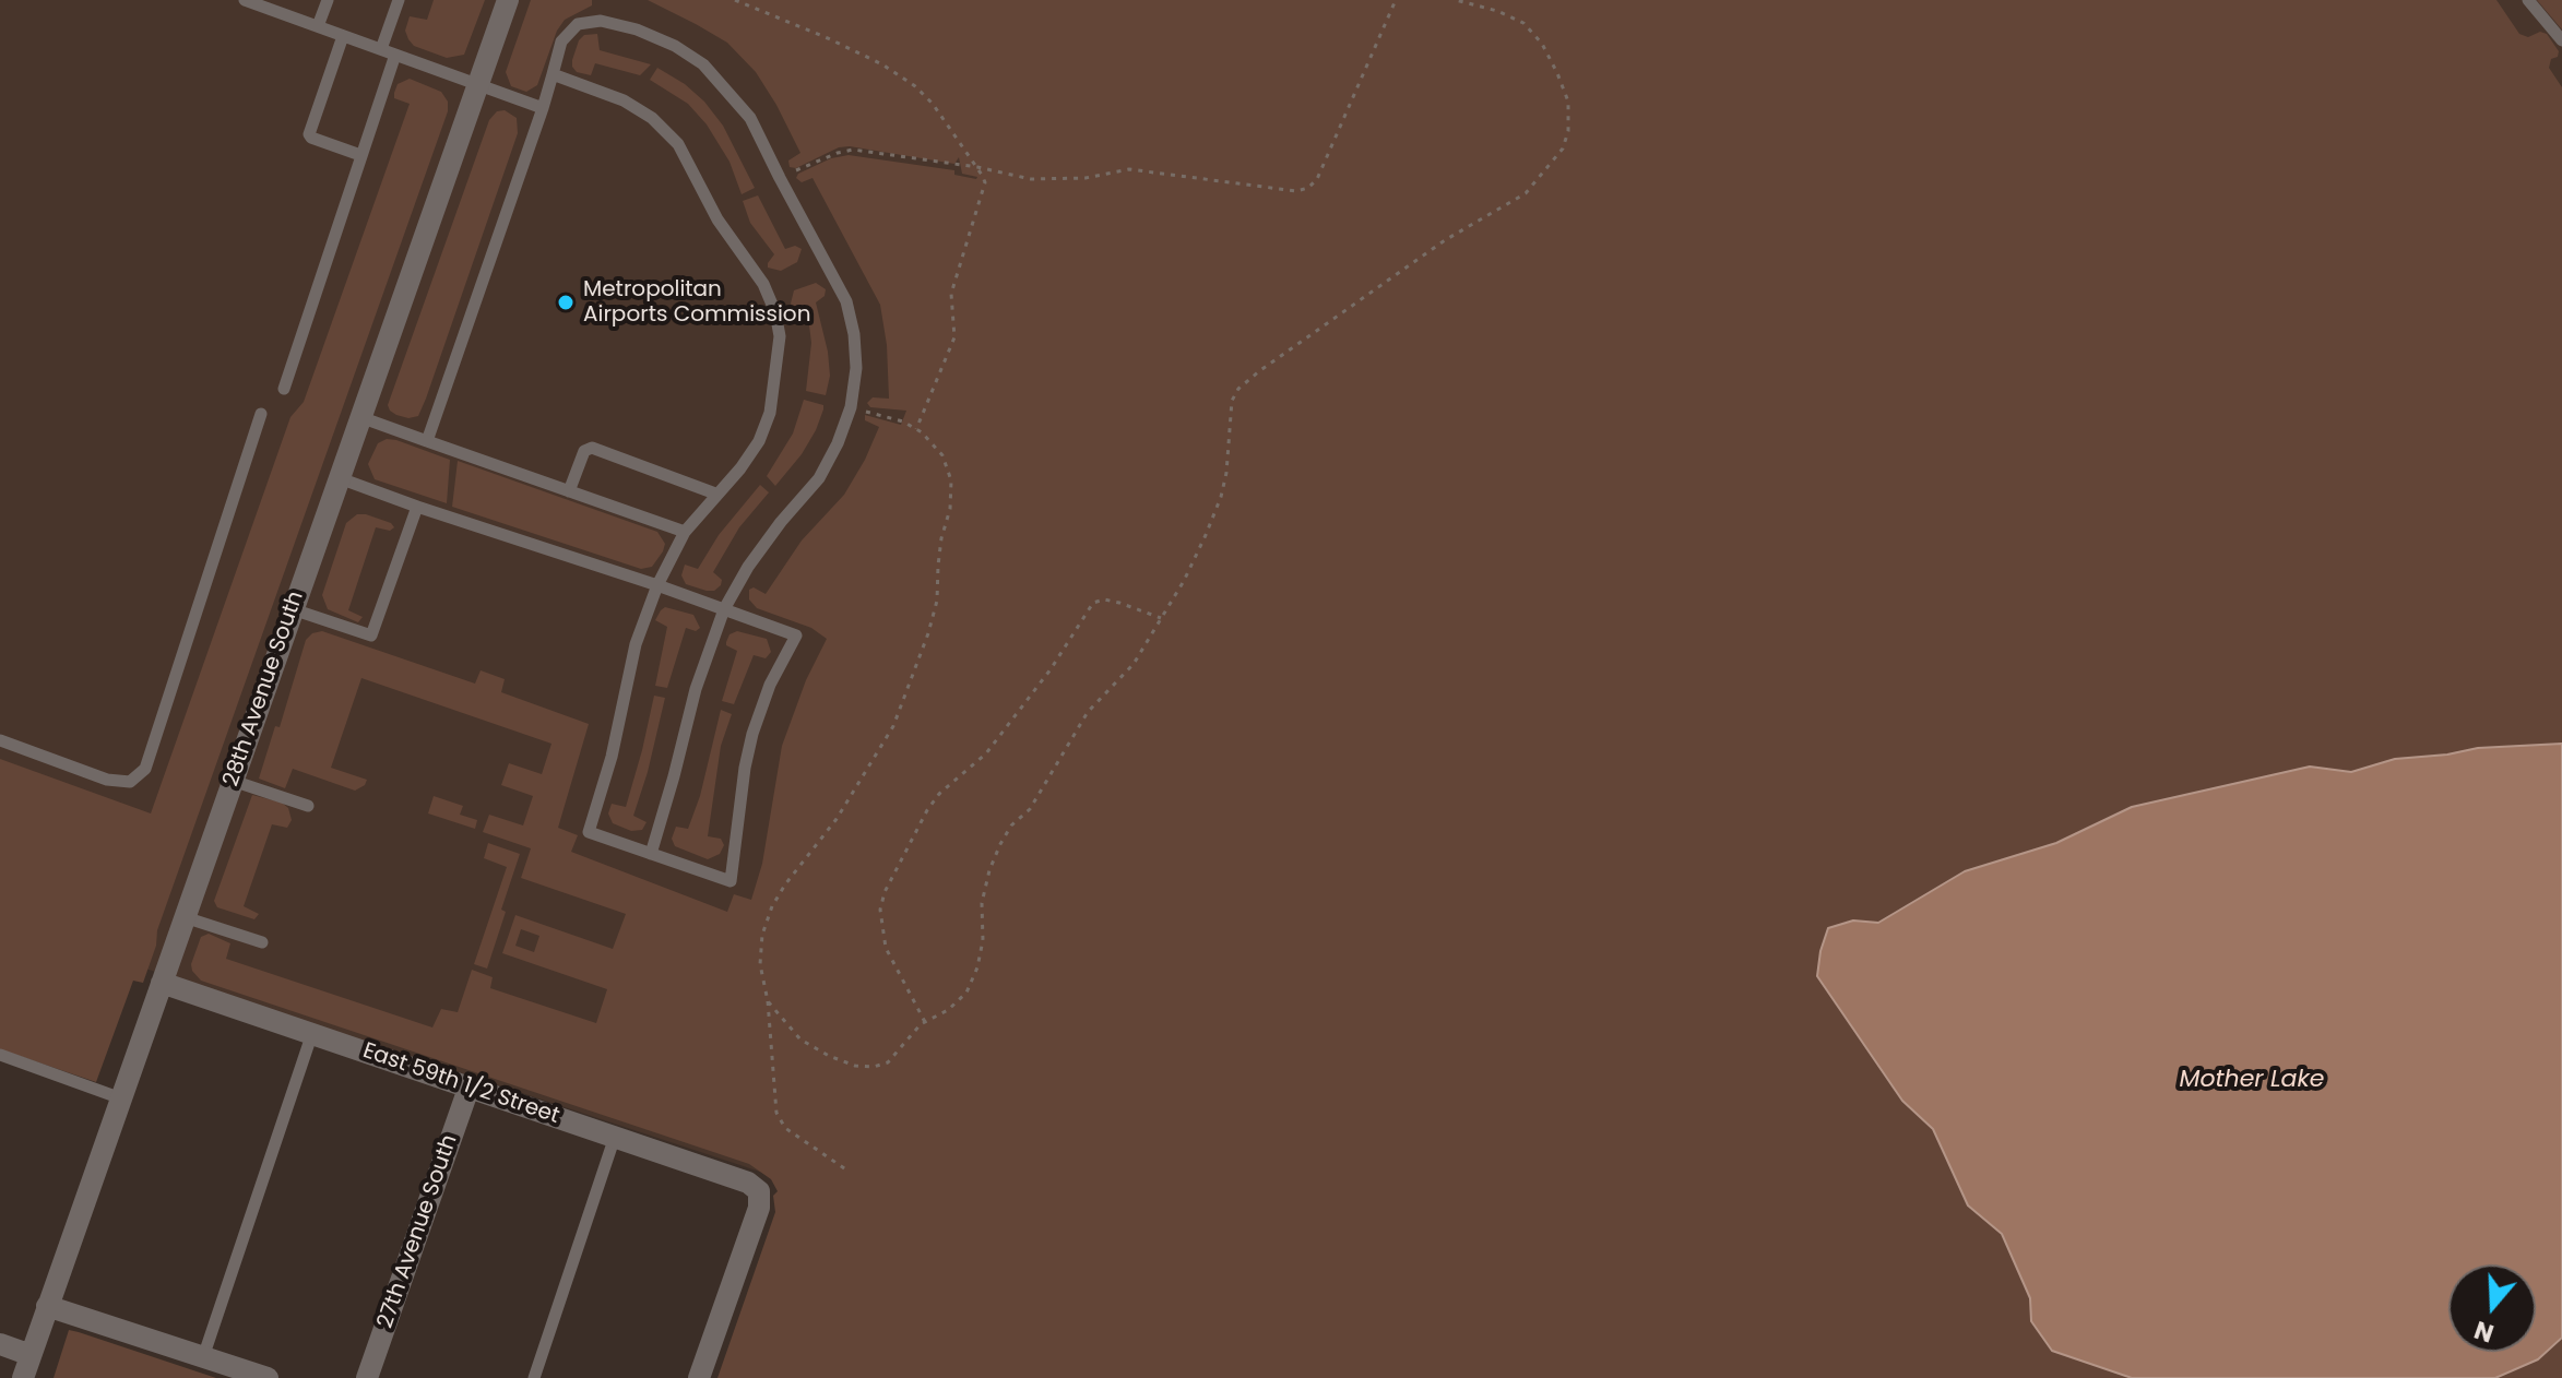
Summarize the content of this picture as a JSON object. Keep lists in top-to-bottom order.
{
  "streets": {
    "street": ["28th Avenue South", "East 59th 1/2 Street", "27th Avenue South"]
  },
  "crossings": [
    ["28th Avenue South", "East 59th 1/2 Street"],
    ["East 59th 1/2 Street", "27th Avenue South"]
  ],
  "water": ["Mother Lake"],
  "places": ["Metropolitan Airports Commission"],
  "north": "bottom"
}
